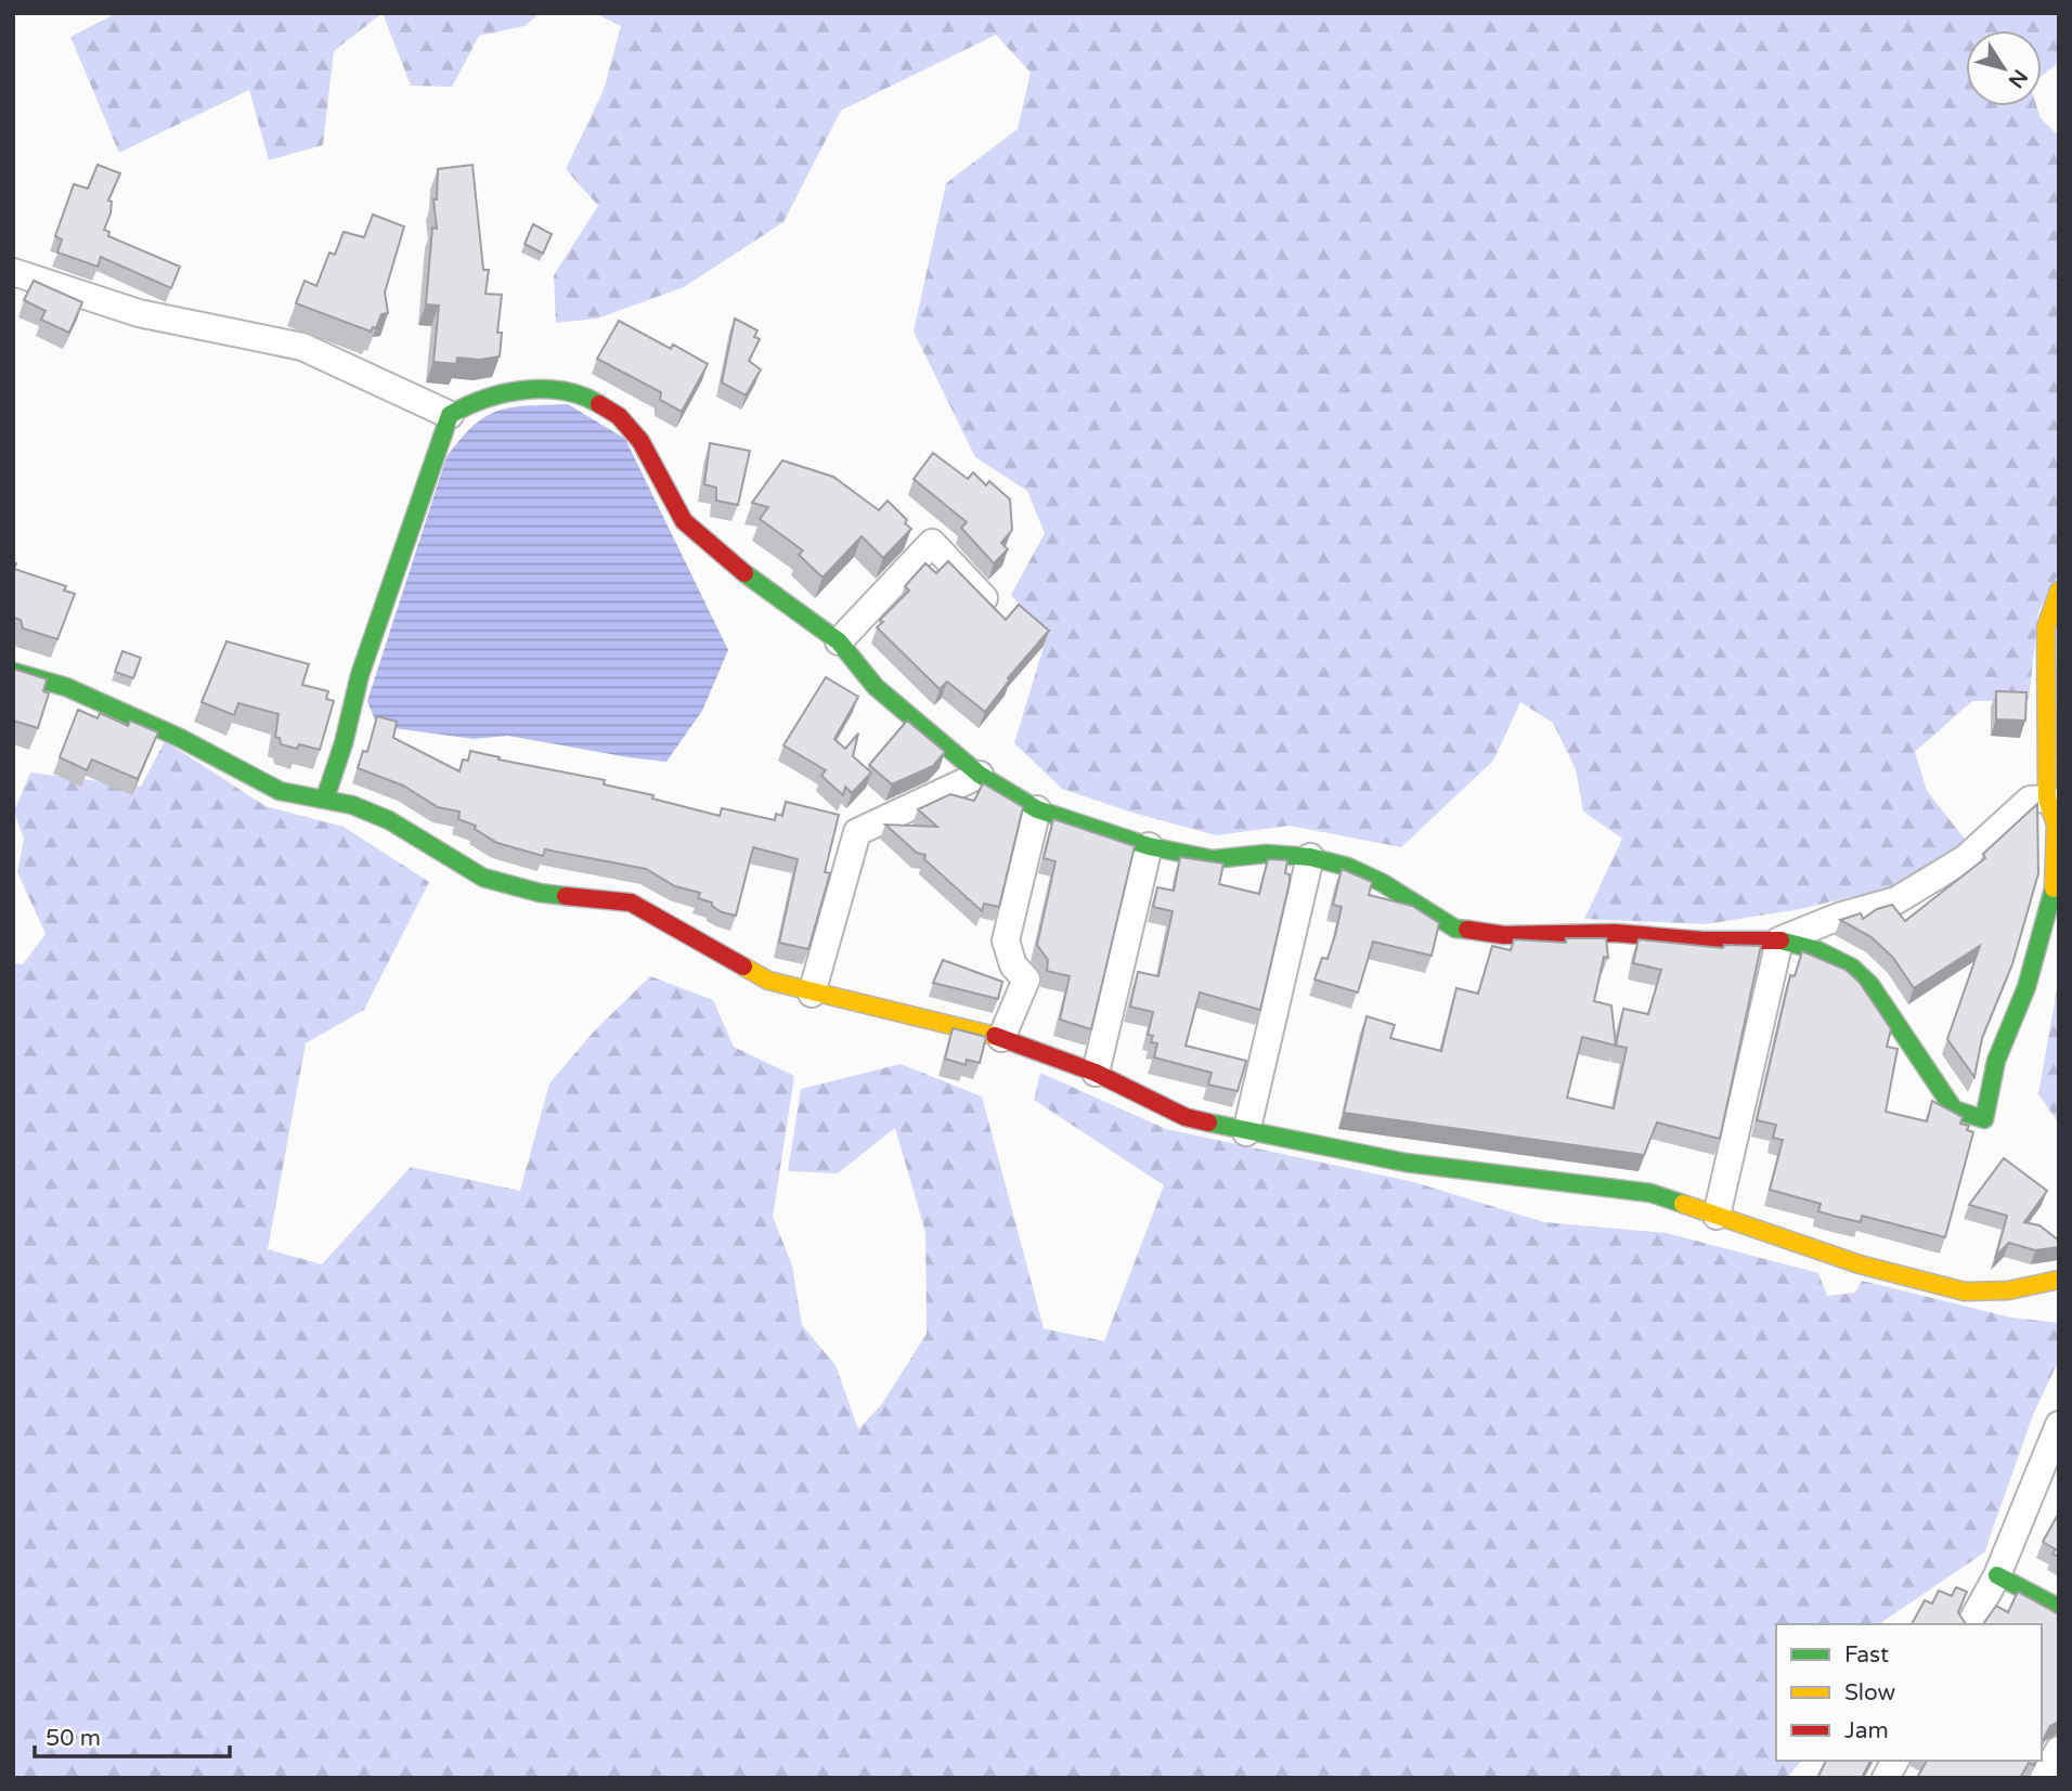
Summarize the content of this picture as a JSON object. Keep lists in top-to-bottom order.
{
  "legend": ["Fast", "Slow", "Jam"],
  "scale_bar": "50 m",
  "north": "bottom right"
}
